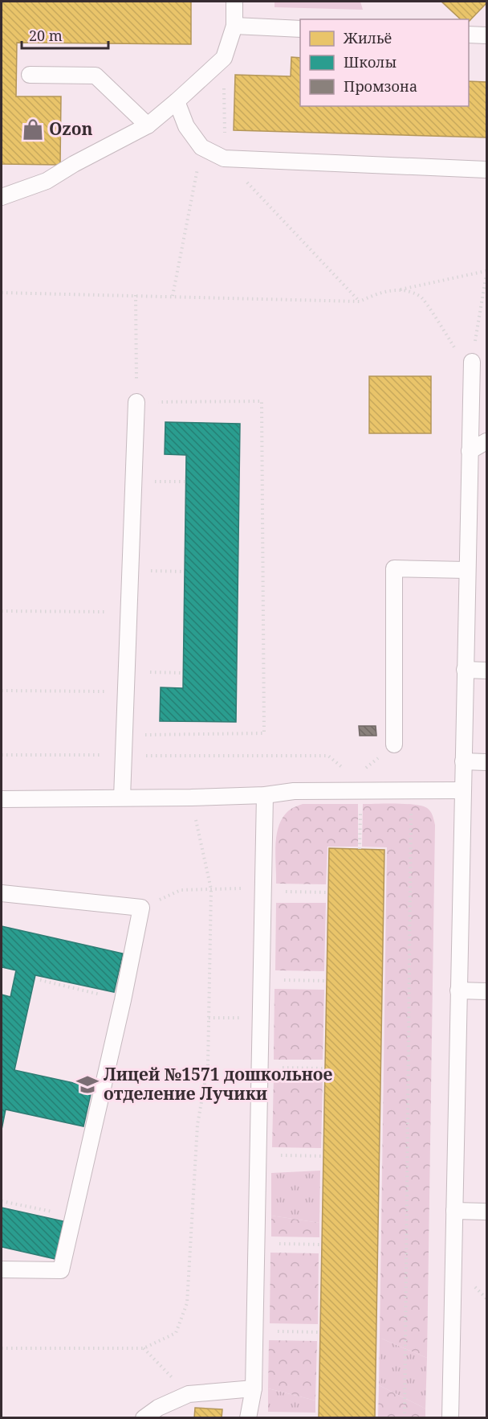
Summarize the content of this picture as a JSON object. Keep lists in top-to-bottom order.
{
  "places": {
    "shop": ["Ozon"],
    "school or university": ["Лицей №1571 дошкольное отделение Лучики"]
  },
  "legend": ["Жильё", "Школы", "Промзона"],
  "scale_bar": "20 m"
}
